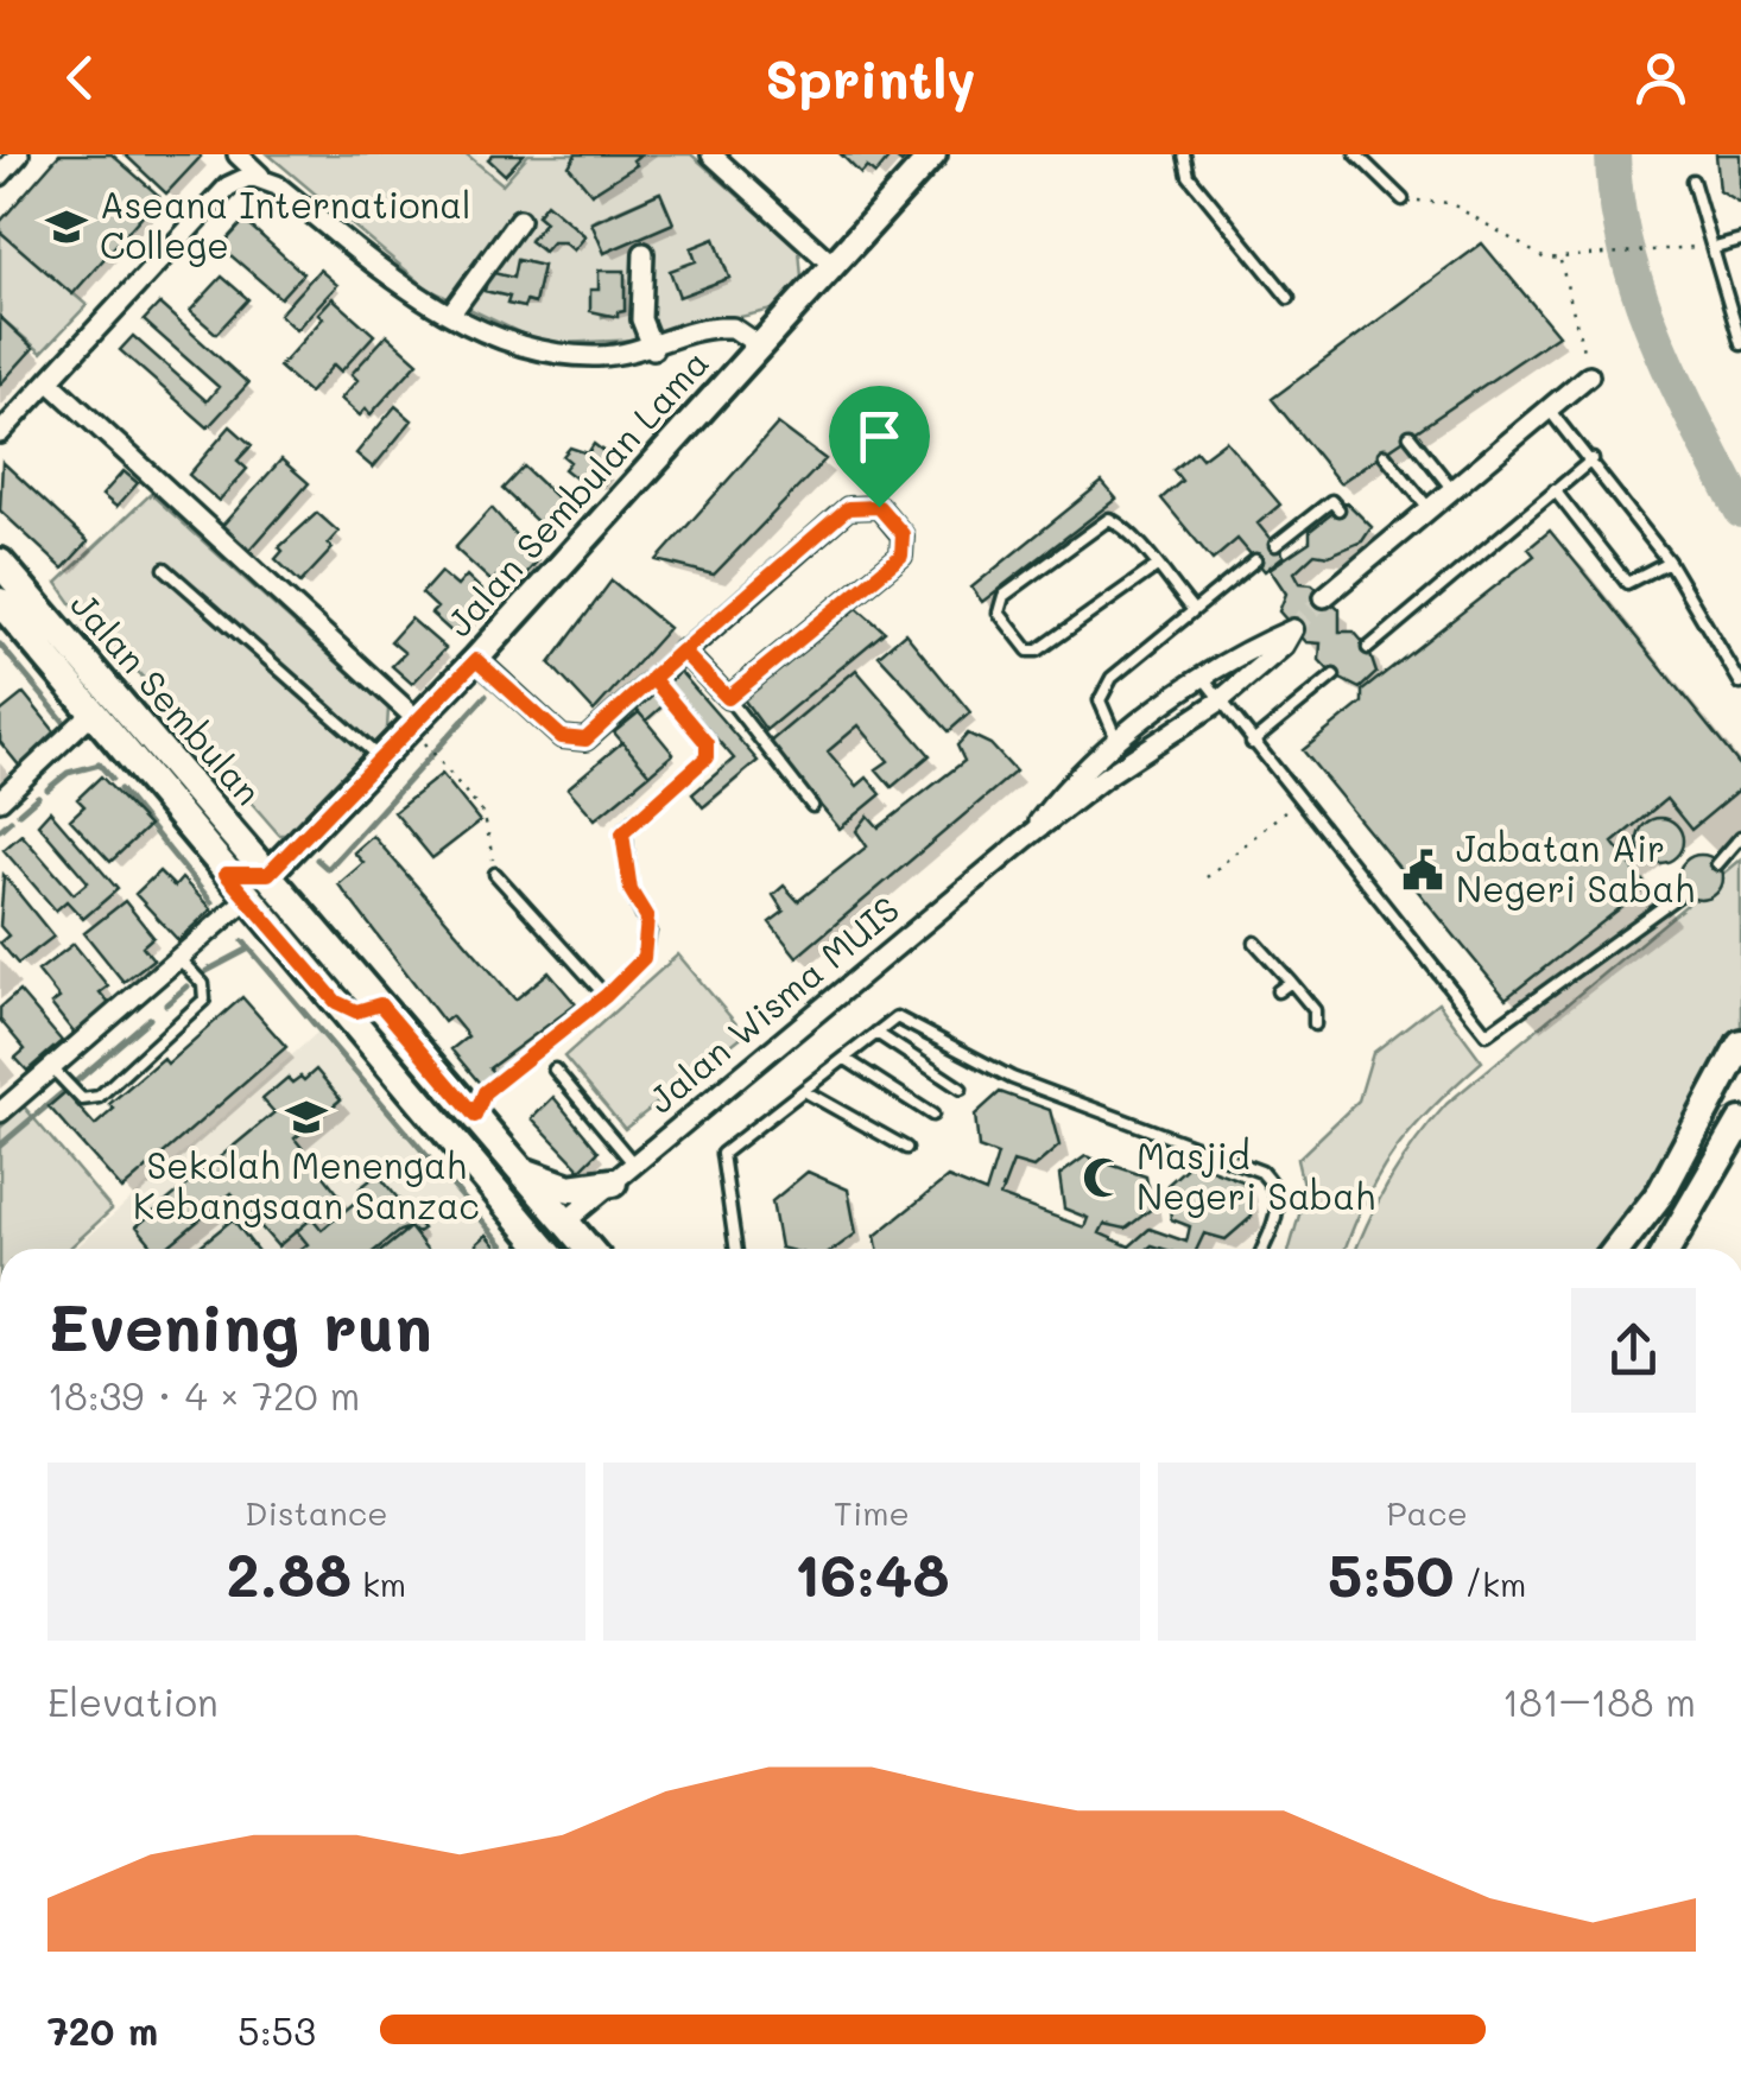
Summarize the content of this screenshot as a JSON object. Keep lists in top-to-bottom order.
{
  "streets": {
    "main road": ["Jalan Sembulan"],
    "street": ["Jalan Sembulan Lama", "Jalan Wisma MUIS"]
  },
  "crossings": [
    ["Jalan Sembulan Lama", "Jalan Sembulan"],
    ["Jalan Sembulan", "Jalan Wisma MUIS"]
  ],
  "places": {
    "school or university": ["Aseana International College", "Sekolah Menengah Kebangsaan Sanzac"],
    "public building": ["Jabatan Air Negeri Sabah"],
    "mosque": ["Masjid Negeri Sabah"]
  },
  "page": {
    "header": "Sprintly",
    "heading": ["Evening run", "18:39 · 4 × 720 m"],
    "stats": [
      ["Distance", "2.88 km"],
      ["Time", "16:48"],
      ["Pace", "5:50 /km"]
    ],
    "chart": ["Elevation", "181–188 m"],
    "list": [
      {
        "name": "720 m",
        "note": "5:53"
      }
    ]
  }
}
